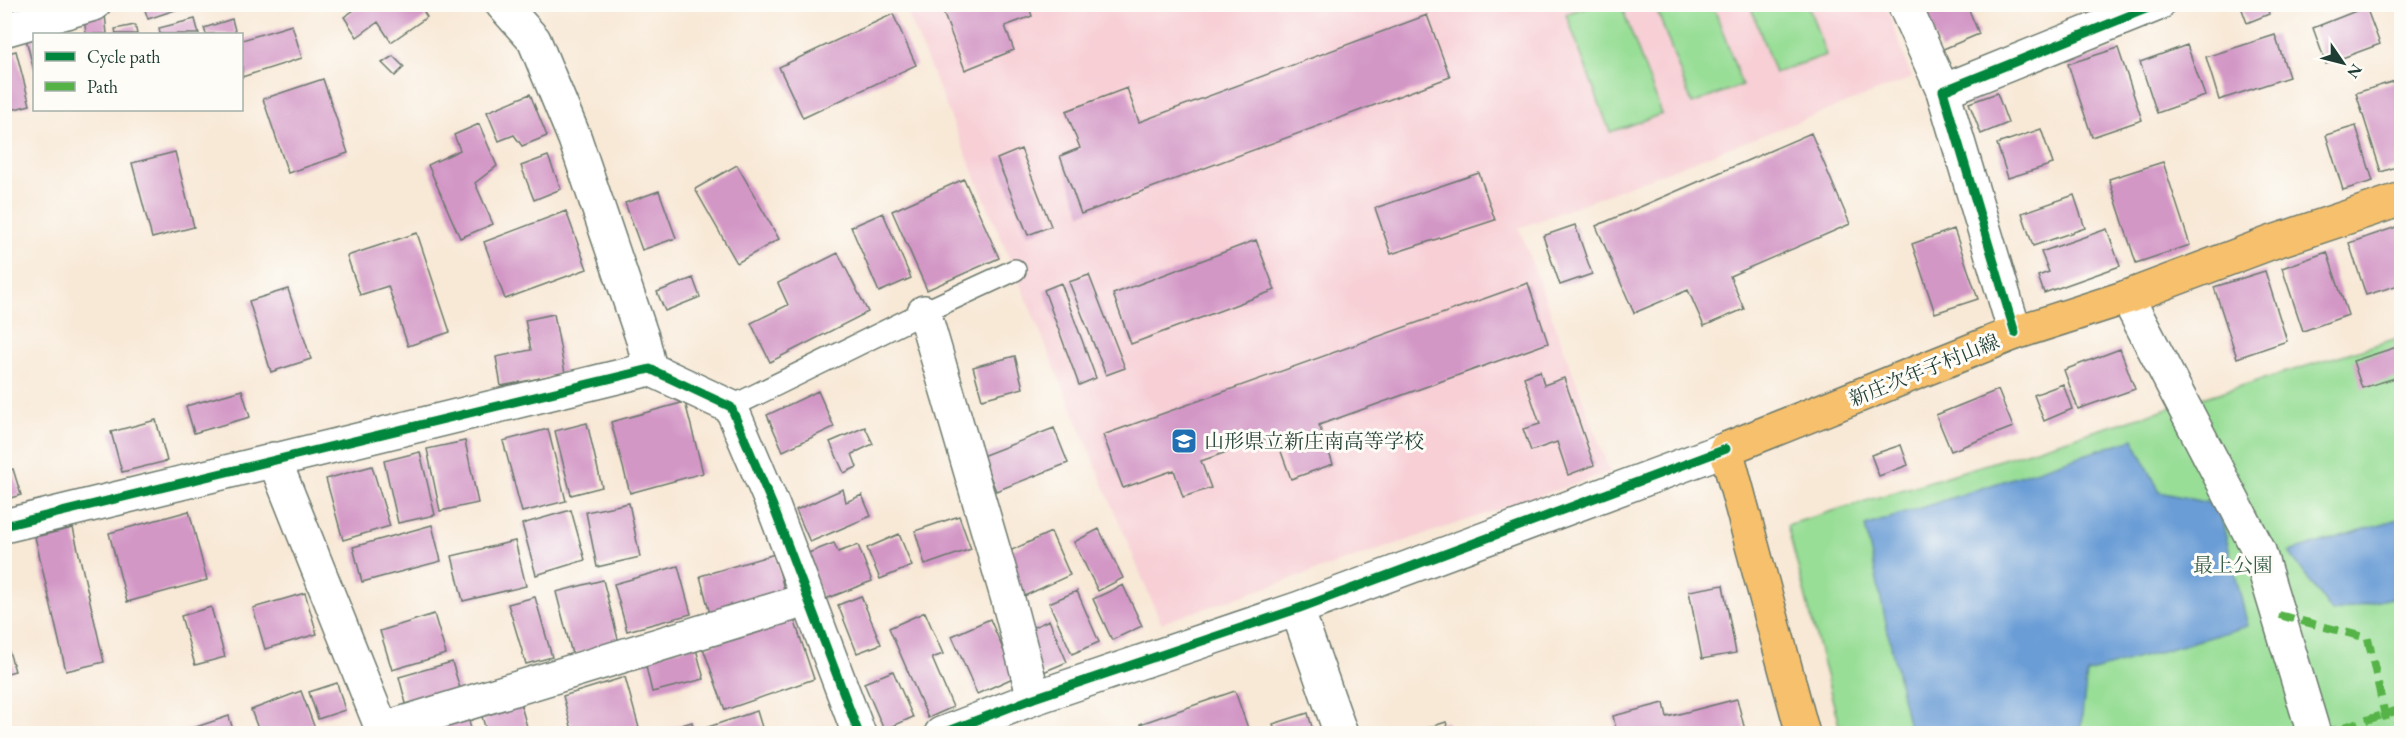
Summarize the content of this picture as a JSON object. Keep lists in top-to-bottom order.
{
  "streets": {
    "main road": ["新庄次年子村山線"]
  },
  "parks": ["最上公園"],
  "places": {
    "school or university": ["山形県立新庄南高等学校"]
  },
  "legend": ["Cycle path", "Path"],
  "north": "bottom right"
}
